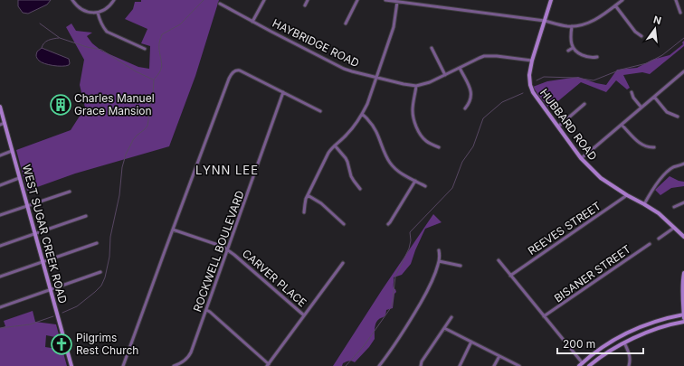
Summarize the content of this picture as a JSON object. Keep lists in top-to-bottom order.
{
  "streets": {
    "main road": ["HUBBARD ROAD", "WEST SUGAR CREEK ROAD"],
    "street": [
      "HAYBRIDGE ROAD",
      "REEVES STREET",
      "ROCKWELL BOULEVARD",
      "BISANER STREET",
      "CARVER PLACE"
    ]
  },
  "crossings": [
    ["HAYBRIDGE ROAD", "HUBBARD ROAD"],
    ["HUBBARD ROAD", "REEVES STREET"],
    ["ROCKWELL BOULEVARD", "CARVER PLACE"]
  ],
  "districts": ["LYNN LEE"],
  "places": {
    "building": ["Charles Manuel Grace Mansion"],
    "church": ["Pilgrims Rest Church"]
  },
  "scale_bar": "200 m",
  "north": "top"
}
